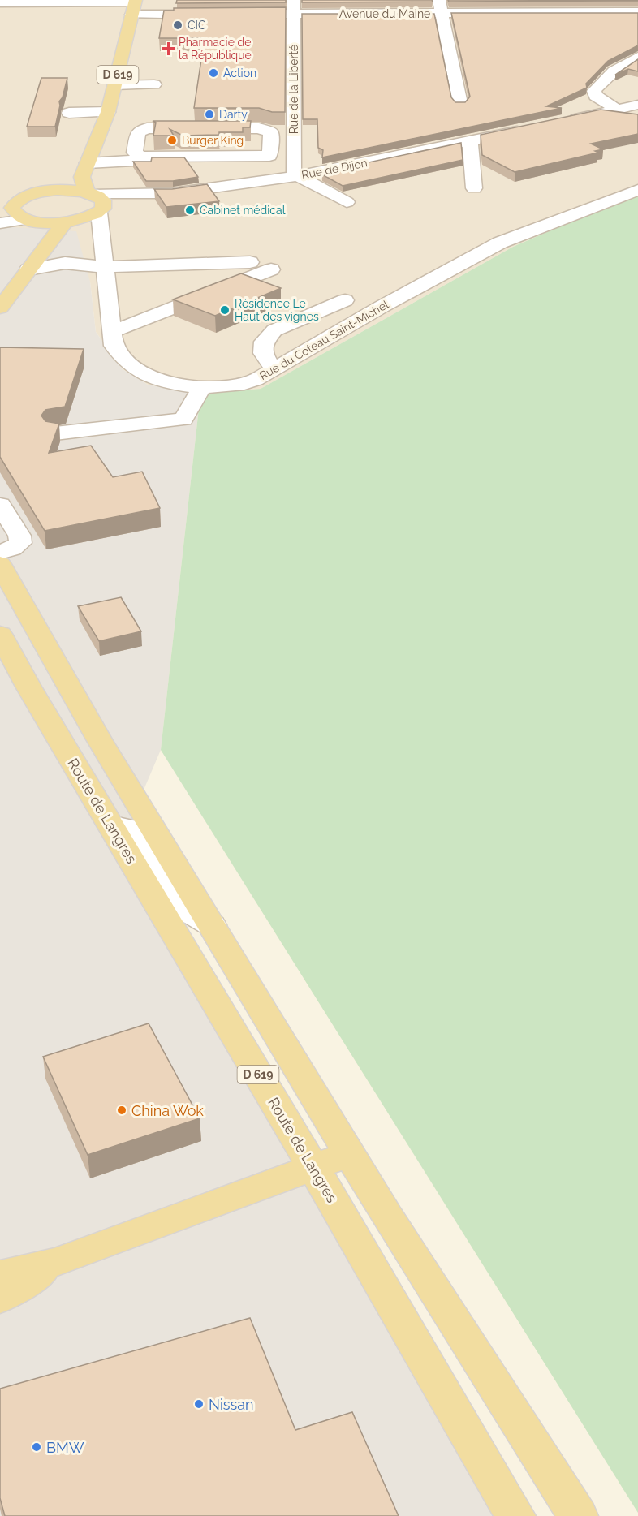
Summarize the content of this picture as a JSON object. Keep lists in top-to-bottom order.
{
  "streets": {
    "main road": ["D 619", "Route de Langres"],
    "street": [
      "Avenue du Maine",
      "Rue de la Liberté",
      "Rue de Dijon",
      "Rue du Coteau Saint-Michel"
    ]
  },
  "crossings": [
    ["Avenue du Maine", "Rue de la Liberté"],
    ["Rue de la Liberté", "Rue de Dijon"],
    ["Rue de Dijon", "Rue du Coteau Saint-Michel"]
  ],
  "places": {
    "other": [
      "CIC",
      "Action",
      "Darty",
      "Burger King",
      "Cabinet médical",
      "Résidence Le Haut des vignes",
      "China Wok",
      "Nissan",
      "BMW"
    ],
    "health": ["Pharmacie de la République"]
  }
}
